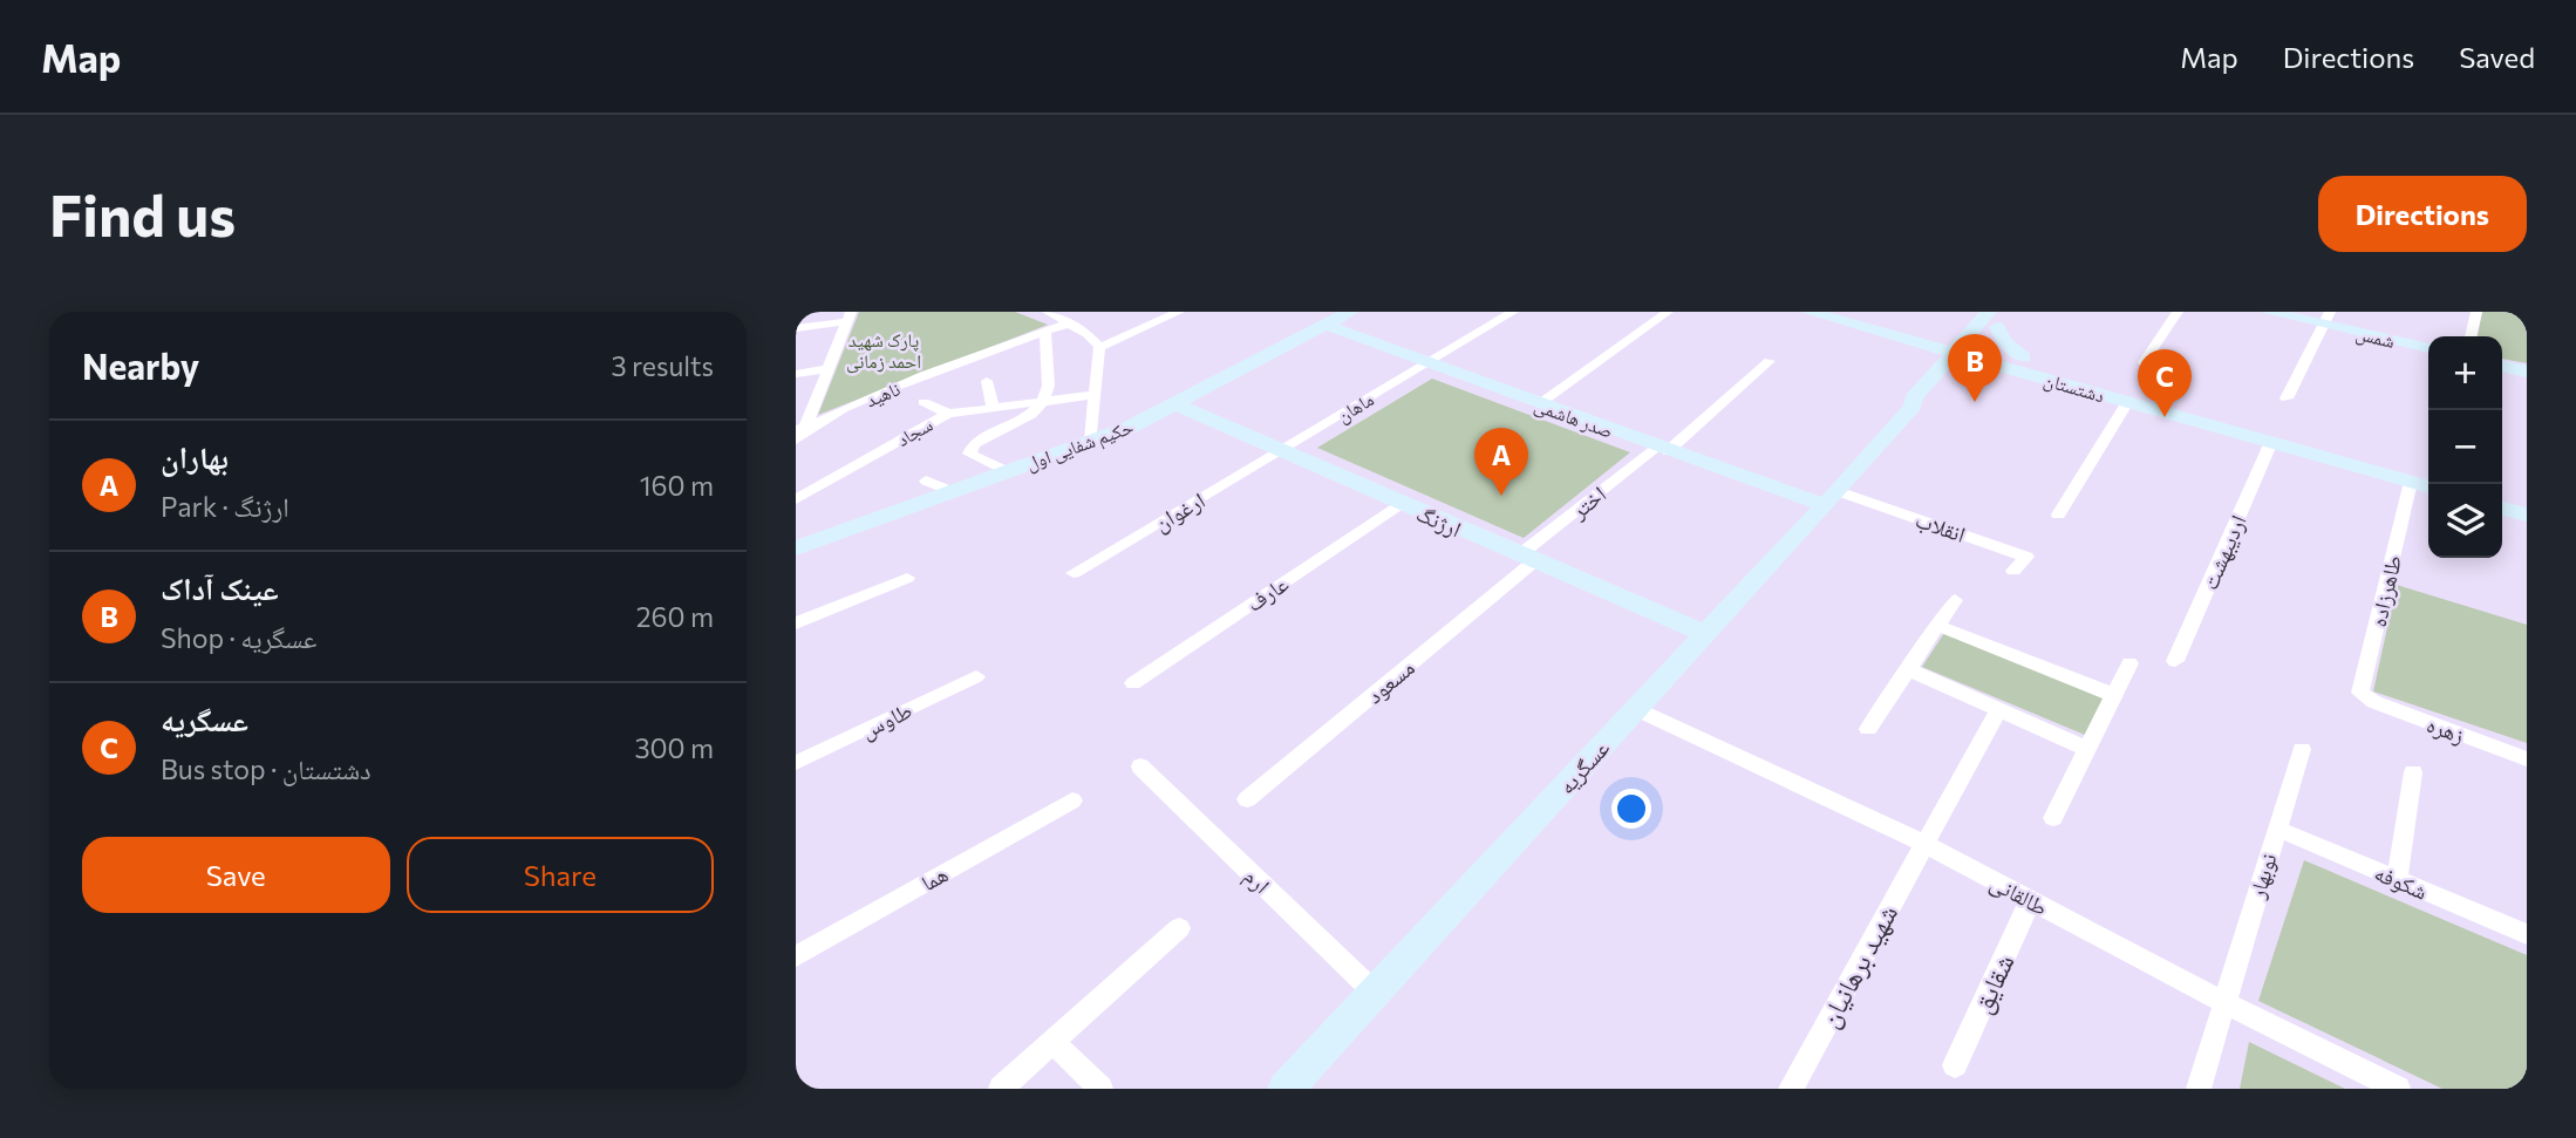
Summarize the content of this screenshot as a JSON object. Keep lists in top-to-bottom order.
{
  "streets": {
    "street": [
      "شمس",
      "دشتستان",
      "ناهید",
      "ماهان",
      "صدر هاشمی",
      "سجاد",
      "حکیم شفایی اول",
      "اختر",
      "ارغوان",
      "ارژنگ",
      "انقلاب",
      "اردیبهشت",
      "طاهرزاده",
      "عارف",
      "مسعود",
      "طاوس",
      "زهره",
      "عسگریه",
      "نوبهار",
      "هما",
      "ارم",
      "شکوفه",
      "طالقانی",
      "شهید برهانیان",
      "شقایق"
    ]
  },
  "crossings": [
    ["دشتستان", "اردیبهشت"],
    ["دشتستان", "طاهرزاده"],
    ["دشتستان", "عسگریه"],
    ["ماهان", "صدر هاشمی"],
    ["ماهان", "ارغوان"],
    ["ماهان", "ارژنگ"],
    ["صدر هاشمی", "حکیم شفایی اول"],
    ["صدر هاشمی", "اختر"],
    ["صدر هاشمی", "انقلاب"],
    ["صدر هاشمی", "عسگریه"],
    ["حکیم شفایی اول", "ارژنگ"],
    ["اختر", "ارژنگ"],
    ["اختر", "مسعود"],
    ["ارغوان", "ارژنگ"],
    ["ارژنگ", "عارف"],
    ["ارژنگ", "مسعود"],
    ["ارژنگ", "عسگریه"],
    ["انقلاب", "عسگریه"],
    ["طاهرزاده", "زهره"],
    ["عسگریه", "ارم"],
    ["عسگریه", "طالقانی"],
    ["نوبهار", "شکوفه"],
    ["نوبهار", "طالقانی"],
    ["طالقانی", "شهید برهانیان"],
    ["طالقانی", "شقایق"]
  ],
  "parks": ["پارک شهید احمد زمانی"],
  "page": {
    "header": "Map",
    "nav": ["Map", "Directions", "Saved"],
    "buttons": [
      "Directions",
      ["Save", "Share"]
    ],
    "title": "Find us",
    "heading": ["Nearby", "3 results"],
    "pins": ["B", "C", "A"],
    "map_buttons": ["+", "−"],
    "list": [
      {
        "mark": "A",
        "name": "بهاران",
        "note": "Park · ارژنگ",
        "value": "160 m"
      },
      {
        "mark": "B",
        "name": "عینک آداک",
        "note": "Shop · عسگریه",
        "value": "260 m"
      },
      {
        "mark": "C",
        "name": "عسگریه",
        "note": "Bus stop · دشتستان",
        "value": "300 m"
      }
    ]
  }
}
